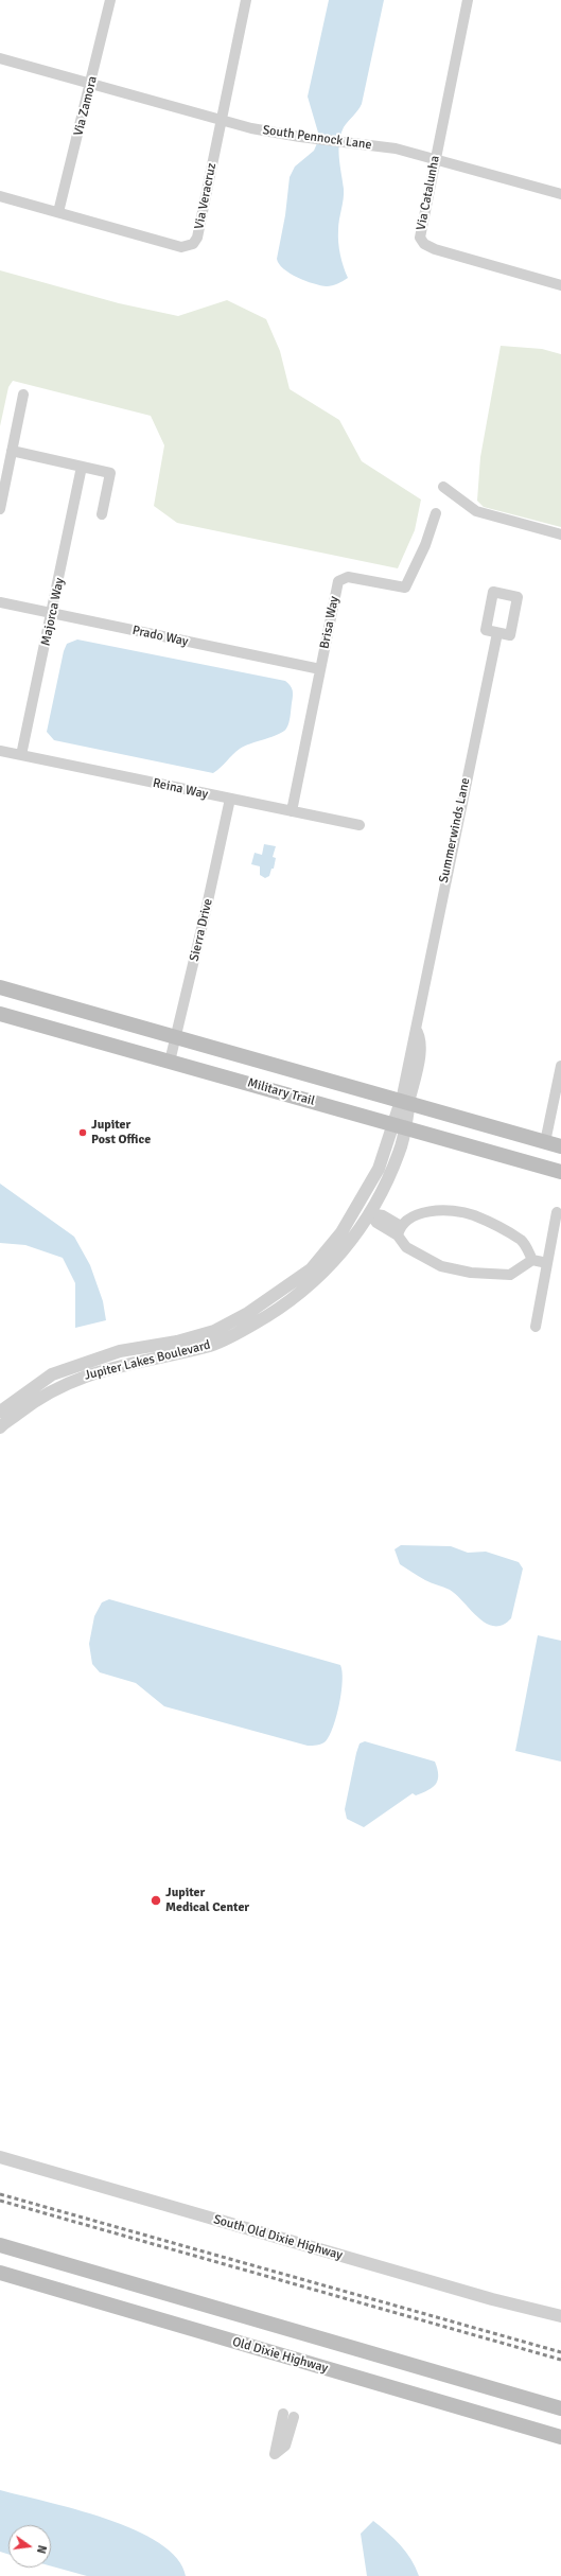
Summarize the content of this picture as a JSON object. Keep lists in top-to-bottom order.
{
  "streets": {
    "main road": ["Military Trail", "Old Dixie Highway"],
    "street": [
      "Via Zamora",
      "South Pennock Lane",
      "Via Catalunha",
      "Via Veracruz",
      "Majorca Way",
      "Brisa Way",
      "Prado Way",
      "Reina Way",
      "Summerwinds Lane",
      "Sierra Drive",
      "Jupiter Lakes Boulevard",
      "South Old Dixie Highway"
    ]
  },
  "crossings": [
    ["Via Zamora", "South Pennock Lane"],
    ["Via Zamora", "Via Veracruz"],
    ["South Pennock Lane", "Via Catalunha"],
    ["South Pennock Lane", "Via Veracruz"],
    ["Majorca Way", "Prado Way"],
    ["Majorca Way", "Reina Way"],
    ["Brisa Way", "Prado Way"],
    ["Brisa Way", "Reina Way"],
    ["Reina Way", "Sierra Drive"],
    ["Summerwinds Lane", "Military Trail"],
    ["Summerwinds Lane", "Jupiter Lakes Boulevard"],
    ["Sierra Drive", "Military Trail"],
    ["Military Trail", "Jupiter Lakes Boulevard"]
  ],
  "places": ["Jupiter Post Office", "Jupiter Medical Center"],
  "north": "right"
}
